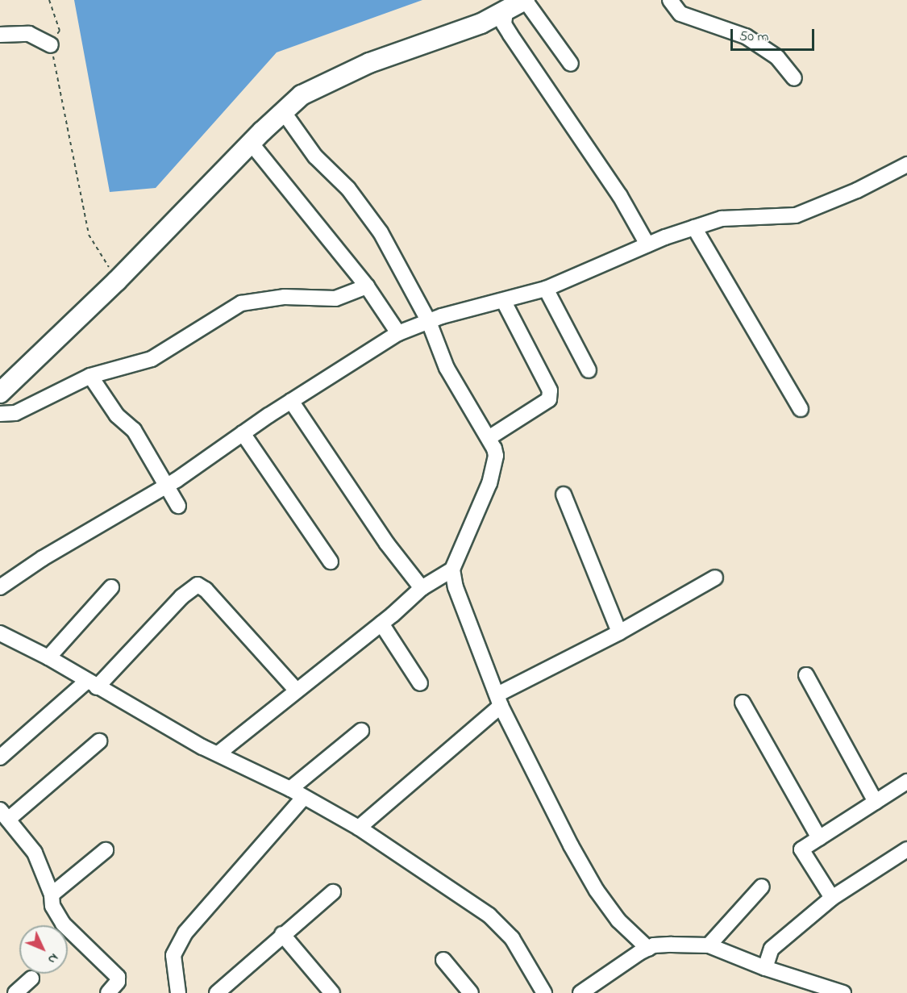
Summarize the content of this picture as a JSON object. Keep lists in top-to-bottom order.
{
  "scale_bar": "50 m",
  "north": "bottom right"
}
